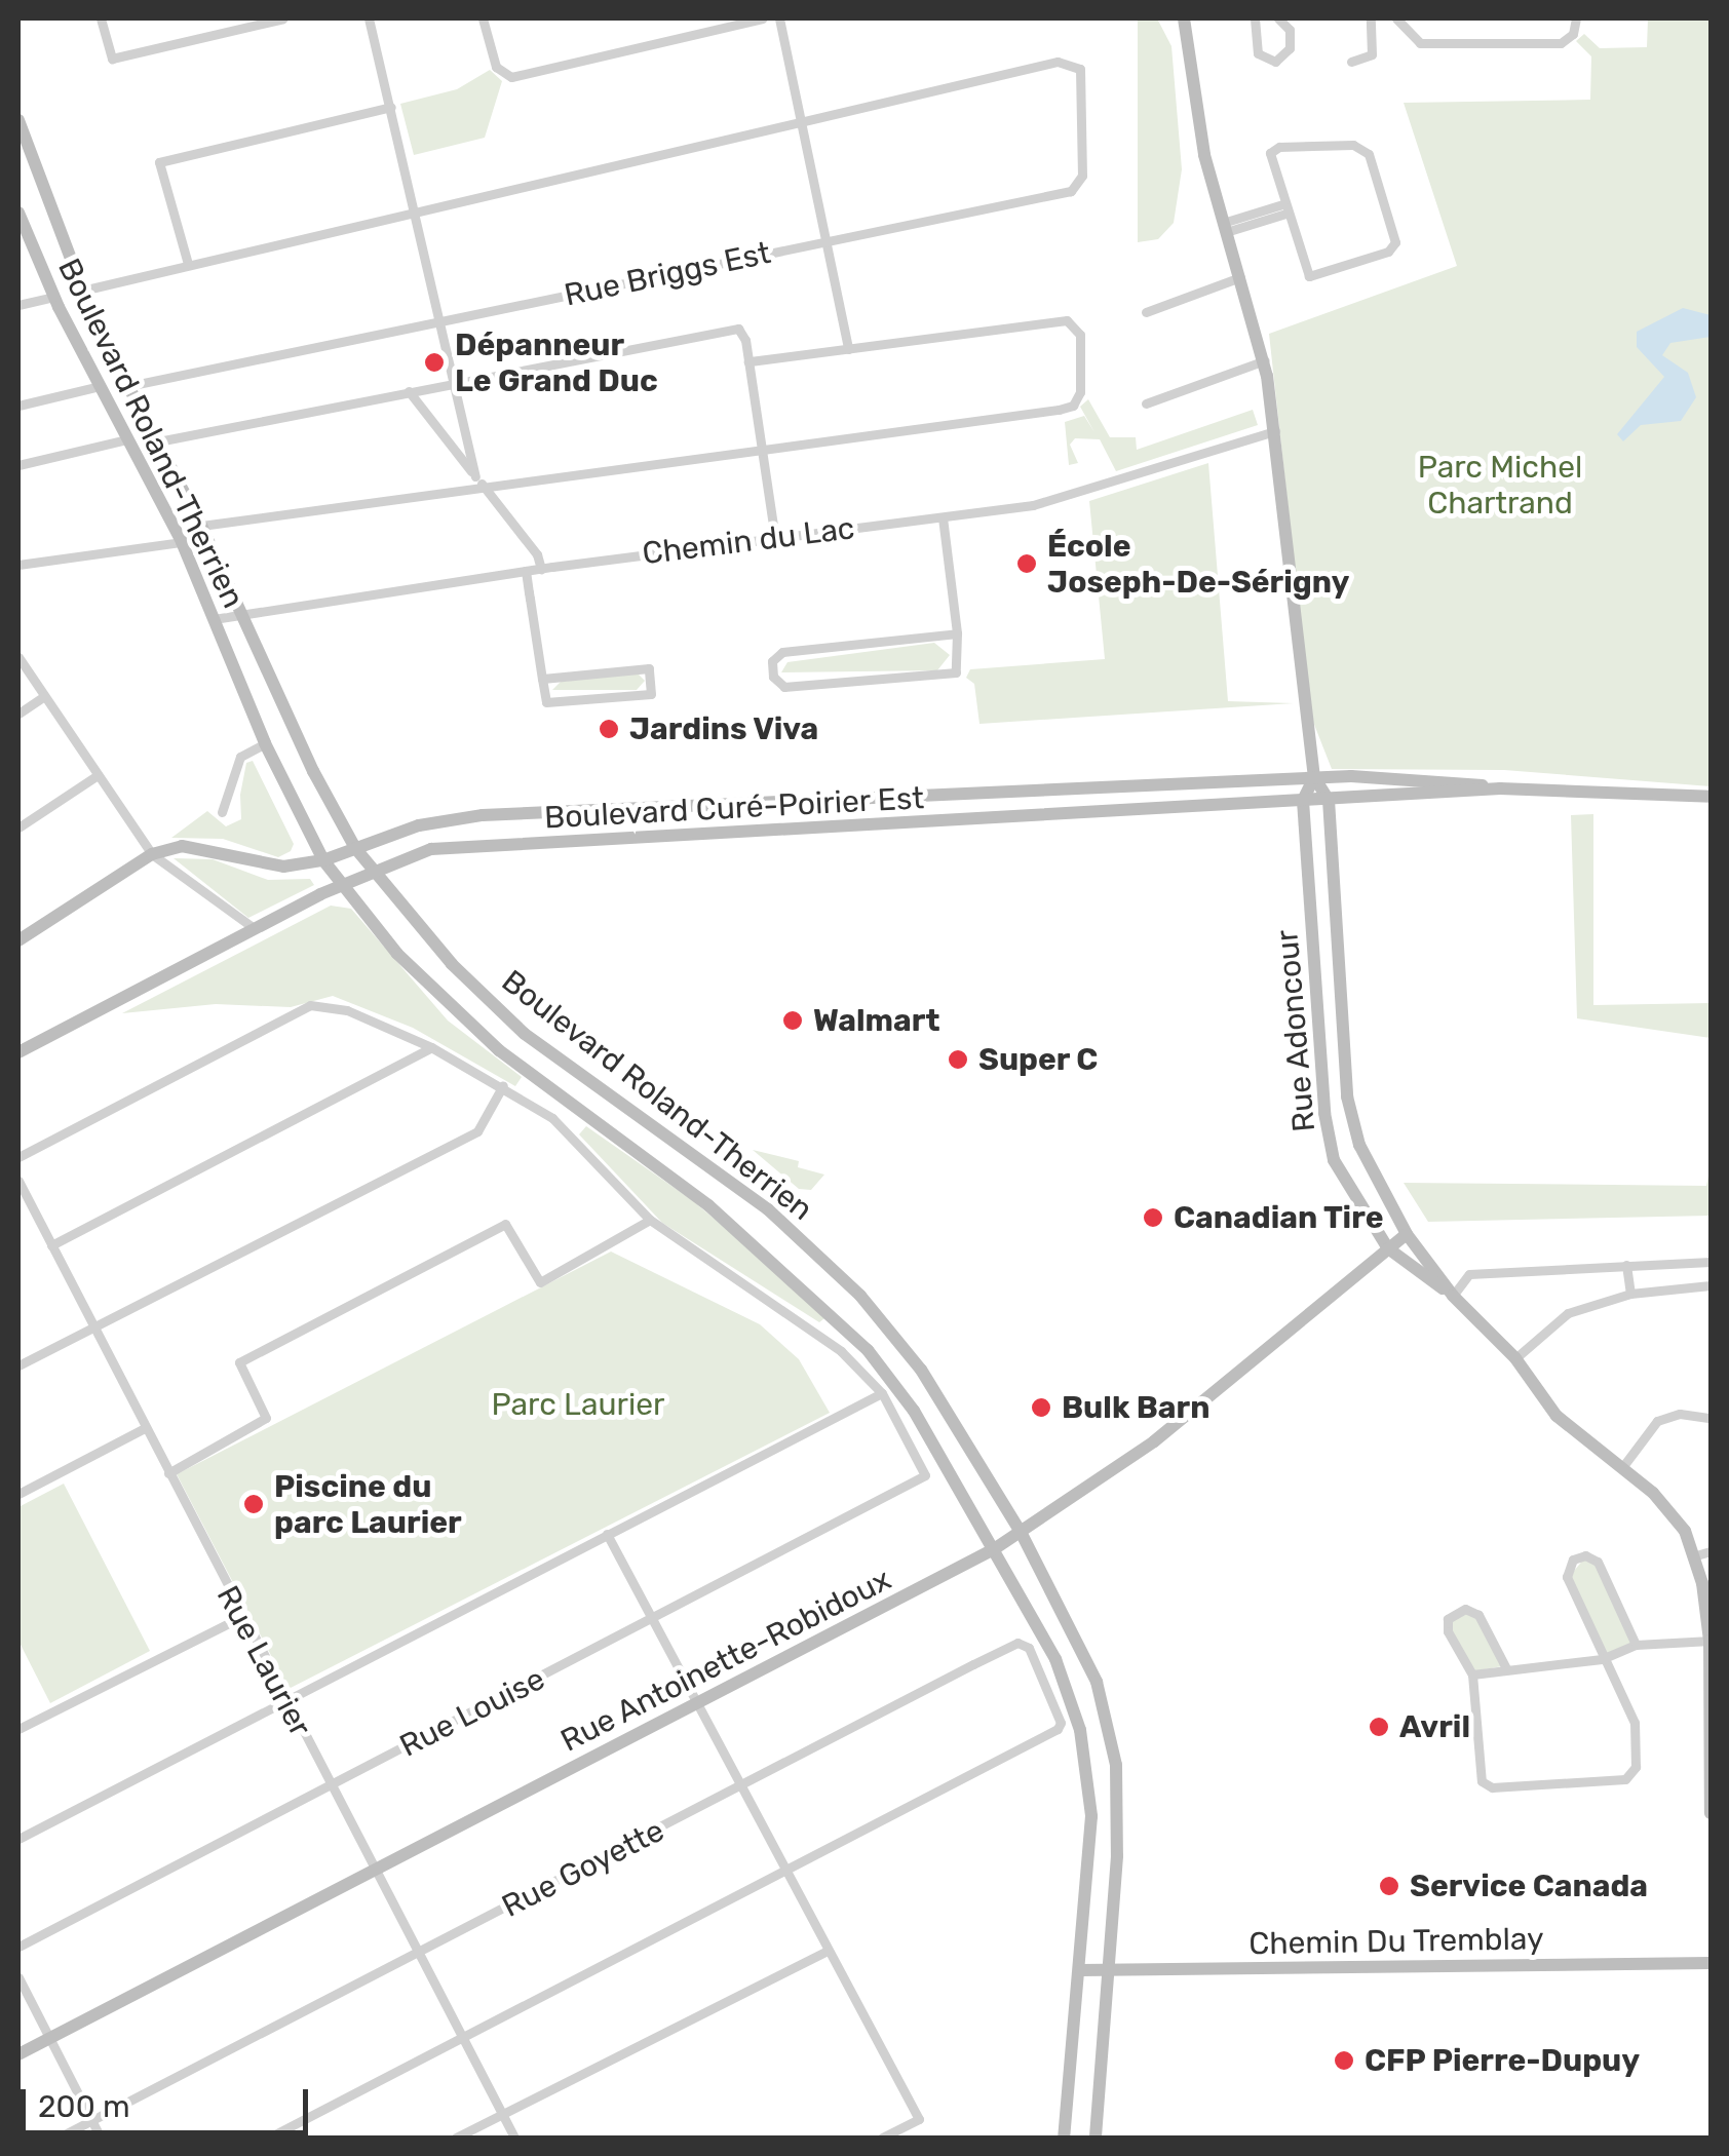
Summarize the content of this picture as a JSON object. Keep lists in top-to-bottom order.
{
  "streets": {
    "main road": [
      "Boulevard Roland-Therrien",
      "Boulevard Curé-Poirier Est",
      "Rue Adoncour",
      "Rue Antoinette-Robidoux",
      "Chemin Du Tremblay"
    ],
    "street": [
      "Rue Briggs Est",
      "Chemin du Lac",
      "Rue Laurier",
      "Rue Louise",
      "Rue Goyette"
    ]
  },
  "crossings": [
    ["Rue Briggs Est", "Boulevard Roland-Therrien"],
    ["Boulevard Roland-Therrien", "Chemin du Lac"],
    ["Boulevard Roland-Therrien", "Boulevard Curé-Poirier Est"],
    ["Boulevard Roland-Therrien", "Rue Antoinette-Robidoux"],
    ["Boulevard Roland-Therrien", "Chemin Du Tremblay"],
    ["Chemin du Lac", "Rue Adoncour"],
    ["Boulevard Curé-Poirier Est", "Rue Adoncour"],
    ["Rue Adoncour", "Rue Antoinette-Robidoux"],
    ["Rue Antoinette-Robidoux", "Rue Laurier"],
    ["Rue Laurier", "Rue Louise"],
    ["Rue Laurier", "Rue Goyette"]
  ],
  "parks": ["Parc Michel Chartrand", "Parc Laurier"],
  "places": [
    "Dépanneur Le Grand Duc",
    "École Joseph-De-Sérigny",
    "Jardins Viva",
    "Walmart",
    "Super C",
    "Canadian Tire",
    "Bulk Barn",
    "Piscine du parc Laurier",
    "Avril",
    "Service Canada",
    "CFP Pierre-Dupuy"
  ],
  "scale_bar": "200 m"
}
